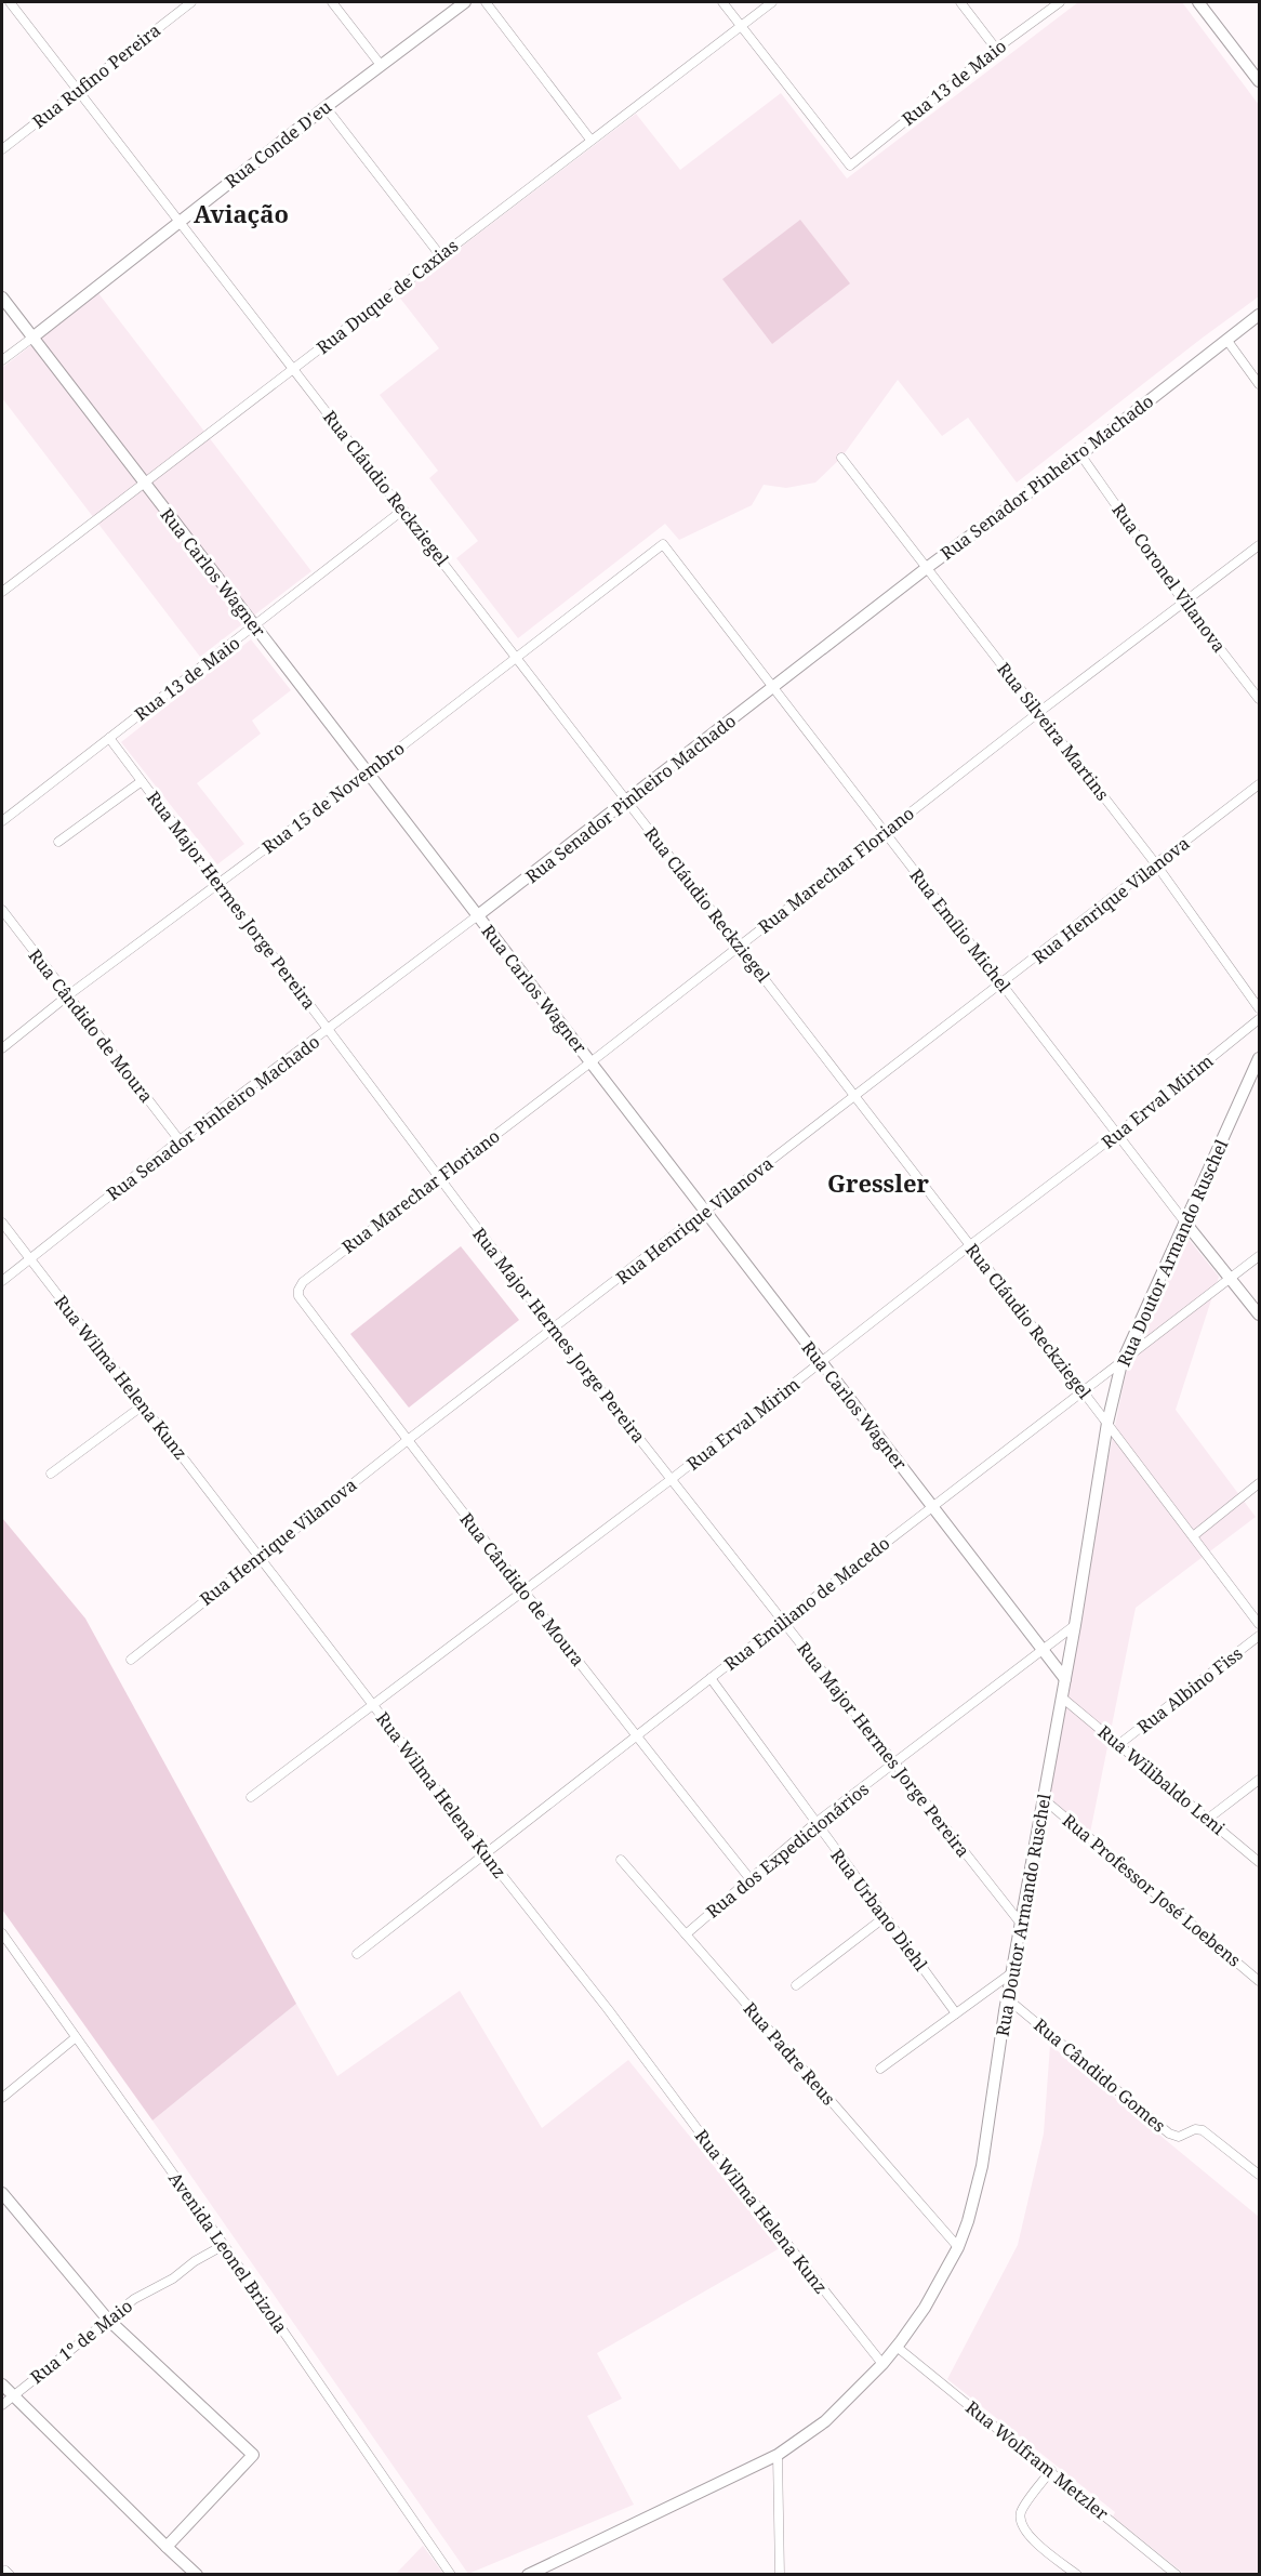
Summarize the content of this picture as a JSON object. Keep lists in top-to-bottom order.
{
  "streets": {
    "main road": [
      "Rua Conde D'eu",
      "Rua Senador Pinheiro Machado",
      "Rua Carlos Wagner",
      "Rua Emílio Michel",
      "Rua Doutor Armando Ruschel"
    ],
    "street": [
      "Rua Rufino Pereira",
      "Rua 13 de Maio",
      "Rua Duque de Caxias",
      "Rua Cláudio Reckziegel",
      "Rua Coronel Vilanova",
      "Rua Silveira Martins",
      "Rua 15 de Novembro",
      "Rua Marechar Floriano",
      "Rua Major Hermes Jorge Pereira",
      "Rua Henrique Vilanova",
      "Rua Cândido de Moura",
      "Rua Erval Mirim",
      "Rua Wilma Helena Kunz",
      "Rua Emiliano de Macedo",
      "Rua Albino Fiss",
      "Rua Wilibaldo Leni",
      "Rua dos Expedicionários",
      "Rua Professor José Loebens",
      "Rua Urbano Diehl",
      "Rua Padre Reus",
      "Rua Cândido Gomes",
      "Avenida Leonel Brizola",
      "Rua 1º de Maio",
      "Rua Wolfram Metzler"
    ]
  },
  "crossings": [
    ["Rua Rufino Pereira", "Rua Cláudio Reckziegel"],
    ["Rua 13 de Maio", "Rua Duque de Caxias"],
    ["Rua 13 de Maio", "Rua Cláudio Reckziegel"],
    ["Rua 13 de Maio", "Rua Carlos Wagner"],
    ["Rua 13 de Maio", "Rua Major Hermes Jorge Pereira"],
    ["Rua Conde D'eu", "Rua Cláudio Reckziegel"],
    ["Rua Conde D'eu", "Rua Carlos Wagner"],
    ["Rua Duque de Caxias", "Rua Cláudio Reckziegel"],
    ["Rua Duque de Caxias", "Rua Carlos Wagner"],
    ["Rua Senador Pinheiro Machado", "Rua Cláudio Reckziegel"],
    ["Rua Senador Pinheiro Machado", "Rua Carlos Wagner"],
    ["Rua Senador Pinheiro Machado", "Rua Coronel Vilanova"],
    ["Rua Senador Pinheiro Machado", "Rua Silveira Martins"],
    ["Rua Senador Pinheiro Machado", "Rua Major Hermes Jorge Pereira"],
    ["Rua Senador Pinheiro Machado", "Rua Emílio Michel"],
    ["Rua Senador Pinheiro Machado", "Rua Cândido de Moura"],
    ["Rua Senador Pinheiro Machado", "Rua Wilma Helena Kunz"],
    ["Rua Cláudio Reckziegel", "Rua 15 de Novembro"],
    ["Rua Cláudio Reckziegel", "Rua Marechar Floriano"],
    ["Rua Cláudio Reckziegel", "Rua Henrique Vilanova"],
    ["Rua Cláudio Reckziegel", "Rua Erval Mirim"],
    ["Rua Cláudio Reckziegel", "Rua Doutor Armando Ruschel"],
    ["Rua Cláudio Reckziegel", "Rua Emiliano de Macedo"],
    ["Rua Carlos Wagner", "Rua 15 de Novembro"],
    ["Rua Carlos Wagner", "Rua Marechar Floriano"],
    ["Rua Carlos Wagner", "Rua Henrique Vilanova"],
    ["Rua Carlos Wagner", "Rua Erval Mirim"],
    ["Rua Carlos Wagner", "Rua Doutor Armando Ruschel"],
    ["Rua Carlos Wagner", "Rua Emiliano de Macedo"],
    ["Rua Carlos Wagner", "Rua dos Expedicionários"],
    ["Rua Coronel Vilanova", "Rua Marechar Floriano"],
    ["Rua Silveira Martins", "Rua Marechar Floriano"],
    ["Rua Silveira Martins", "Rua Henrique Vilanova"],
    ["Rua 15 de Novembro", "Rua Major Hermes Jorge Pereira"],
    ["Rua 15 de Novembro", "Rua Emílio Michel"],
    ["Rua 15 de Novembro", "Rua Cândido de Moura"],
    ["Rua Marechar Floriano", "Rua Major Hermes Jorge Pereira"],
    ["Rua Marechar Floriano", "Rua Emílio Michel"],
    ["Rua Marechar Floriano", "Rua Cândido de Moura"],
    ["Rua Major Hermes Jorge Pereira", "Rua Henrique Vilanova"],
    ["Rua Major Hermes Jorge Pereira", "Rua Erval Mirim"],
    ["Rua Major Hermes Jorge Pereira", "Rua Doutor Armando Ruschel"],
    ["Rua Major Hermes Jorge Pereira", "Rua Emiliano de Macedo"],
    ["Rua Major Hermes Jorge Pereira", "Rua dos Expedicionários"],
    ["Rua Henrique Vilanova", "Rua Emílio Michel"],
    ["Rua Henrique Vilanova", "Rua Cândido de Moura"],
    ["Rua Henrique Vilanova", "Rua Wilma Helena Kunz"],
    ["Rua Emílio Michel", "Rua Erval Mirim"],
    ["Rua Emílio Michel", "Rua Doutor Armando Ruschel"],
    ["Rua Emílio Michel", "Rua Emiliano de Macedo"],
    ["Rua Cândido de Moura", "Rua Erval Mirim"],
    ["Rua Cândido de Moura", "Rua Emiliano de Macedo"],
    ["Rua Cândido de Moura", "Rua dos Expedicionários"],
    ["Rua Erval Mirim", "Rua Wilma Helena Kunz"],
    ["Rua Doutor Armando Ruschel", "Rua Wilma Helena Kunz"],
    ["Rua Doutor Armando Ruschel", "Rua Emiliano de Macedo"],
    ["Rua Doutor Armando Ruschel", "Rua Wilibaldo Leni"],
    ["Rua Doutor Armando Ruschel", "Rua dos Expedicionários"],
    ["Rua Doutor Armando Ruschel", "Rua Professor José Loebens"],
    ["Rua Doutor Armando Ruschel", "Rua Padre Reus"],
    ["Rua Doutor Armando Ruschel", "Rua Cândido Gomes"],
    ["Rua Doutor Armando Ruschel", "Rua Wolfram Metzler"],
    ["Rua Wilma Helena Kunz", "Rua Emiliano de Macedo"],
    ["Rua Emiliano de Macedo", "Rua Urbano Diehl"],
    ["Rua Albino Fiss", "Rua Wilibaldo Leni"],
    ["Rua dos Expedicionários", "Rua Urbano Diehl"],
    ["Rua dos Expedicionários", "Rua Padre Reus"],
    ["Avenida Leonel Brizola", "Rua 1º de Maio"]
  ],
  "districts": ["Aviação", "Gressler"]
}
